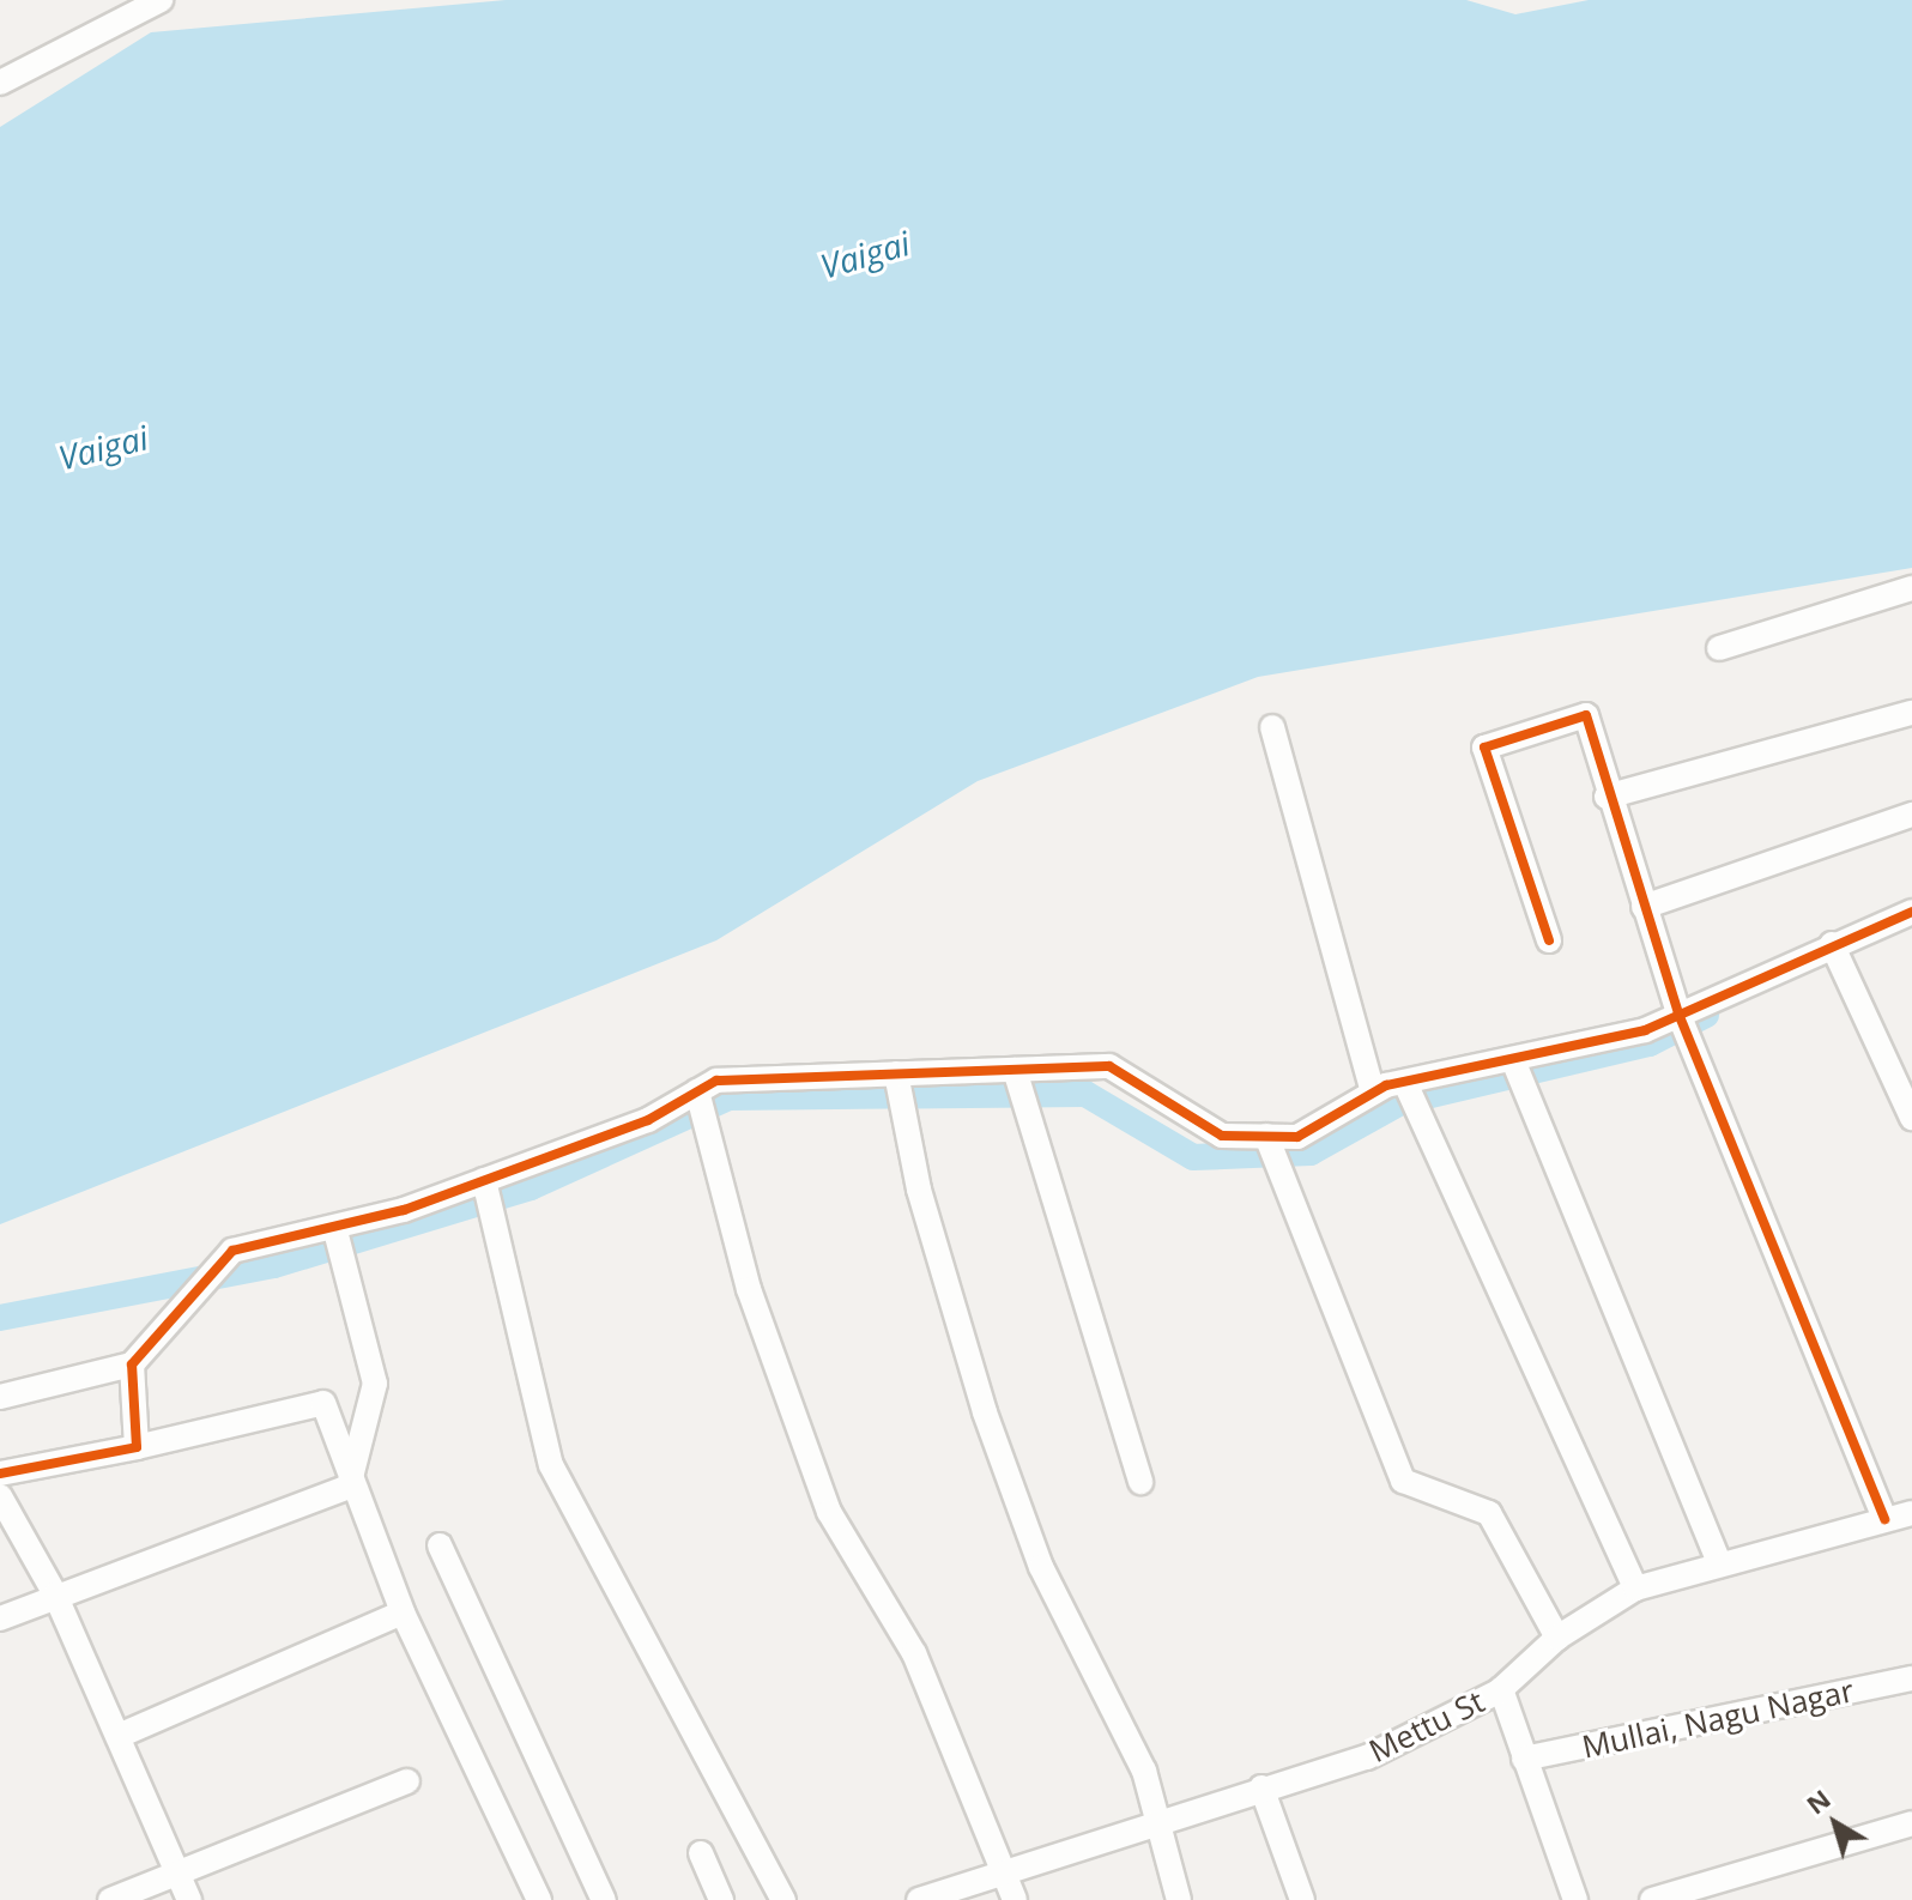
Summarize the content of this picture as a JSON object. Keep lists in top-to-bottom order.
{
  "streets": {
    "street": ["Mullai, Nagu Nagar", "Mettu St"]
  },
  "water": ["Vaigai"],
  "north": "top left"
}
